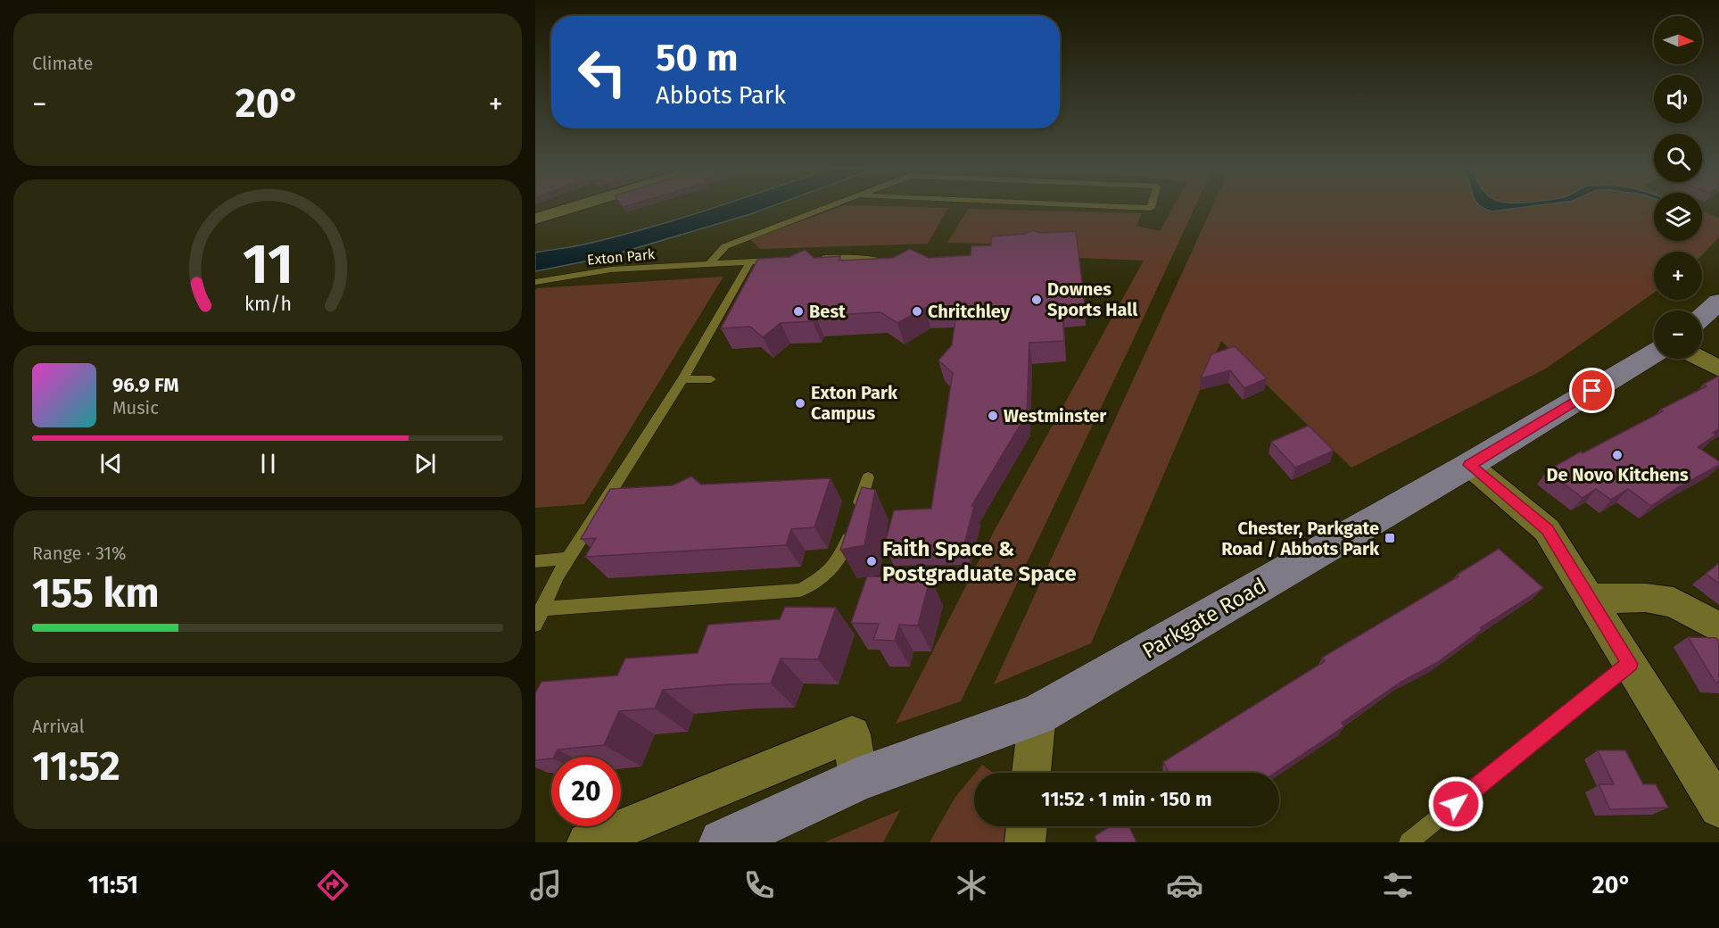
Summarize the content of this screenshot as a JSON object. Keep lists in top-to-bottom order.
{
  "streets": {
    "main road": ["Parkgate Road"],
    "lane": ["Exton Park"]
  },
  "places": {
    "other": [
      "Downes Sports Hall",
      "Best",
      "Chritchley",
      "Exton Park Campus",
      "Westminster",
      "De Novo Kitchens",
      "Faith Space & Postgraduate Space"
    ],
    "transit": ["Chester, Parkgate Road / Abbots Park"]
  },
  "north": "right",
  "page": {
    "tile": [
      "Climate",
      ["Range · 31%", "155 km"],
      ["Arrival", "11:52"]
    ],
    "map_buttons": ["+", "−"],
    "turn": ["50 m", "Abbots Park"],
    "heat": ["−", "20°", "+"],
    "song": ["96.9 FM", "Music"],
    "limit": "20",
    "trip": "11:52 · 1 min · 150 m",
    "tabs": ["11:51", "20°"],
    "gauge": ["11", "km/h"]
  }
}
